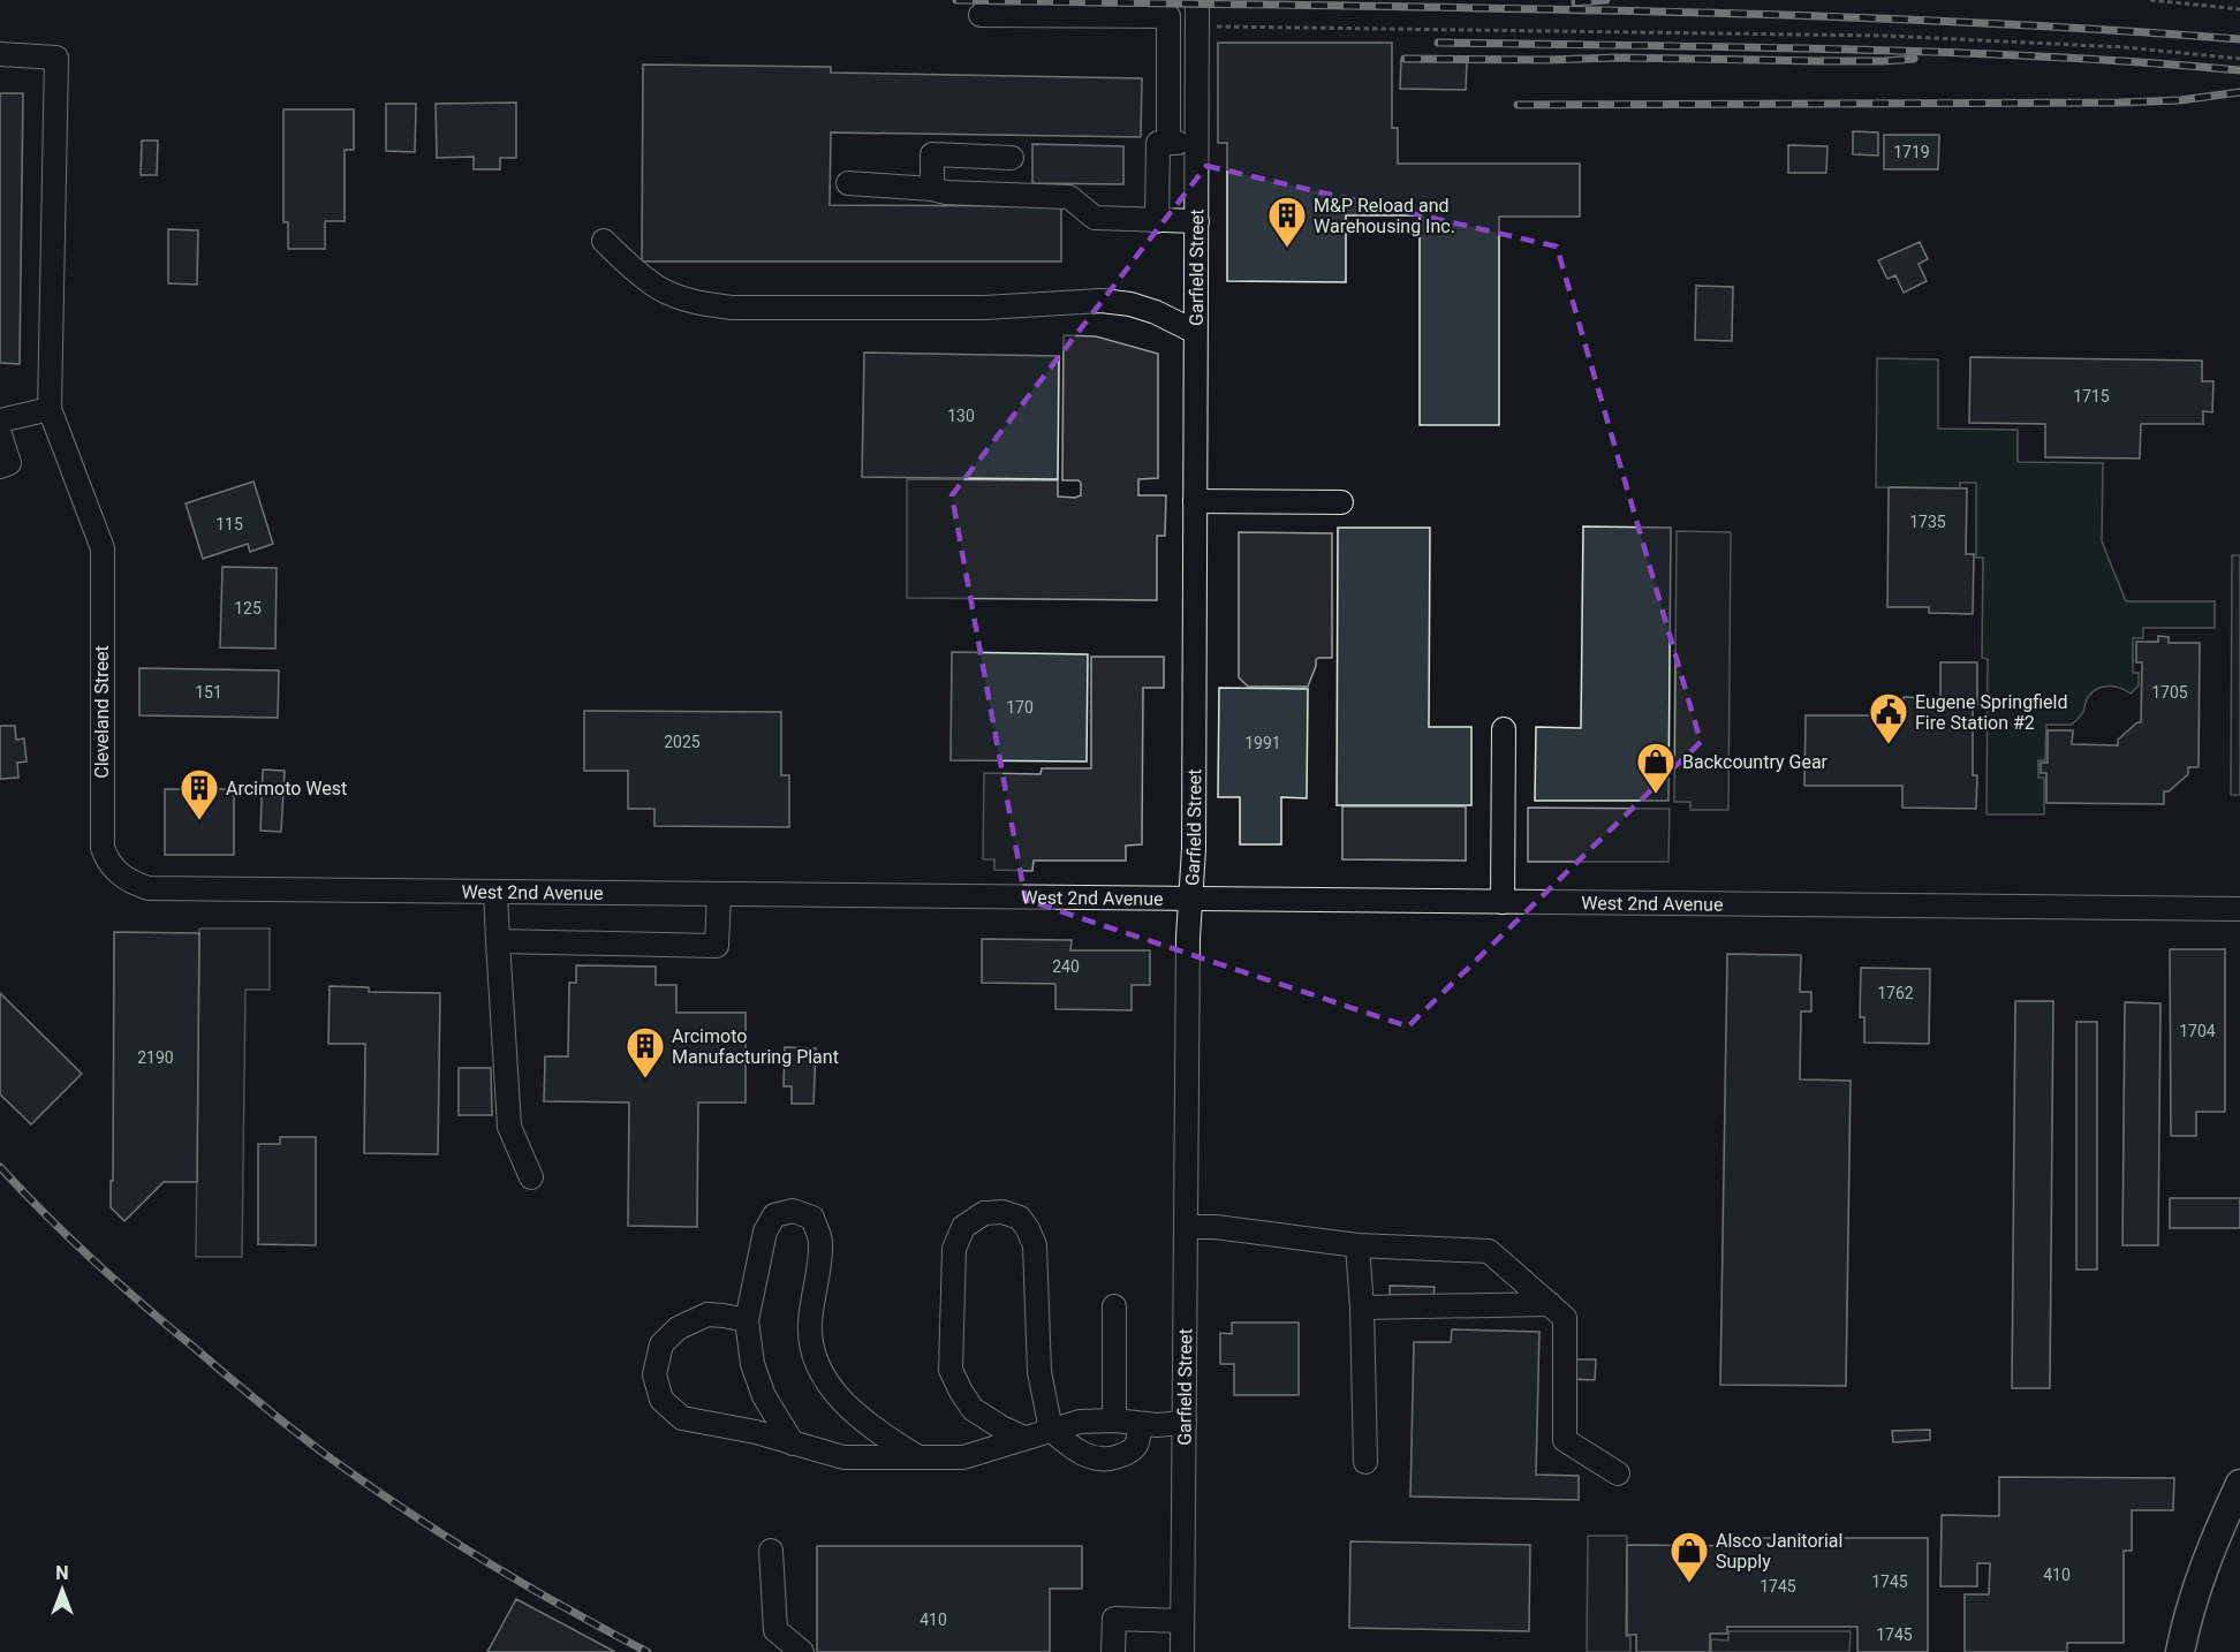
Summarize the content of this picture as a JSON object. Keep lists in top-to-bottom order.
{
  "streets": {
    "street": ["Garfield Street", "Cleveland Street", "West 2nd Avenue"]
  },
  "crossings": [
    ["Garfield Street", "West 2nd Avenue"],
    ["Cleveland Street", "West 2nd Avenue"]
  ],
  "places": {
    "building": ["M&P Reload and Warehousing Inc.", "Arcimoto West", "Arcimoto Manufacturing Plant"],
    "public building": ["Eugene Springfield Fire Station #2"],
    "shop": ["Backcountry Gear", "Alsco Janitorial Supply"]
  },
  "house_numbers": [
    "1719",
    "1715",
    "130",
    "1735",
    "115",
    "125",
    "151",
    "1705",
    "170",
    "2025",
    "1991",
    "240",
    "1762",
    "1704",
    "2190",
    "410",
    "1745",
    "1745",
    "410",
    "1745"
  ],
  "north": "top"
}
